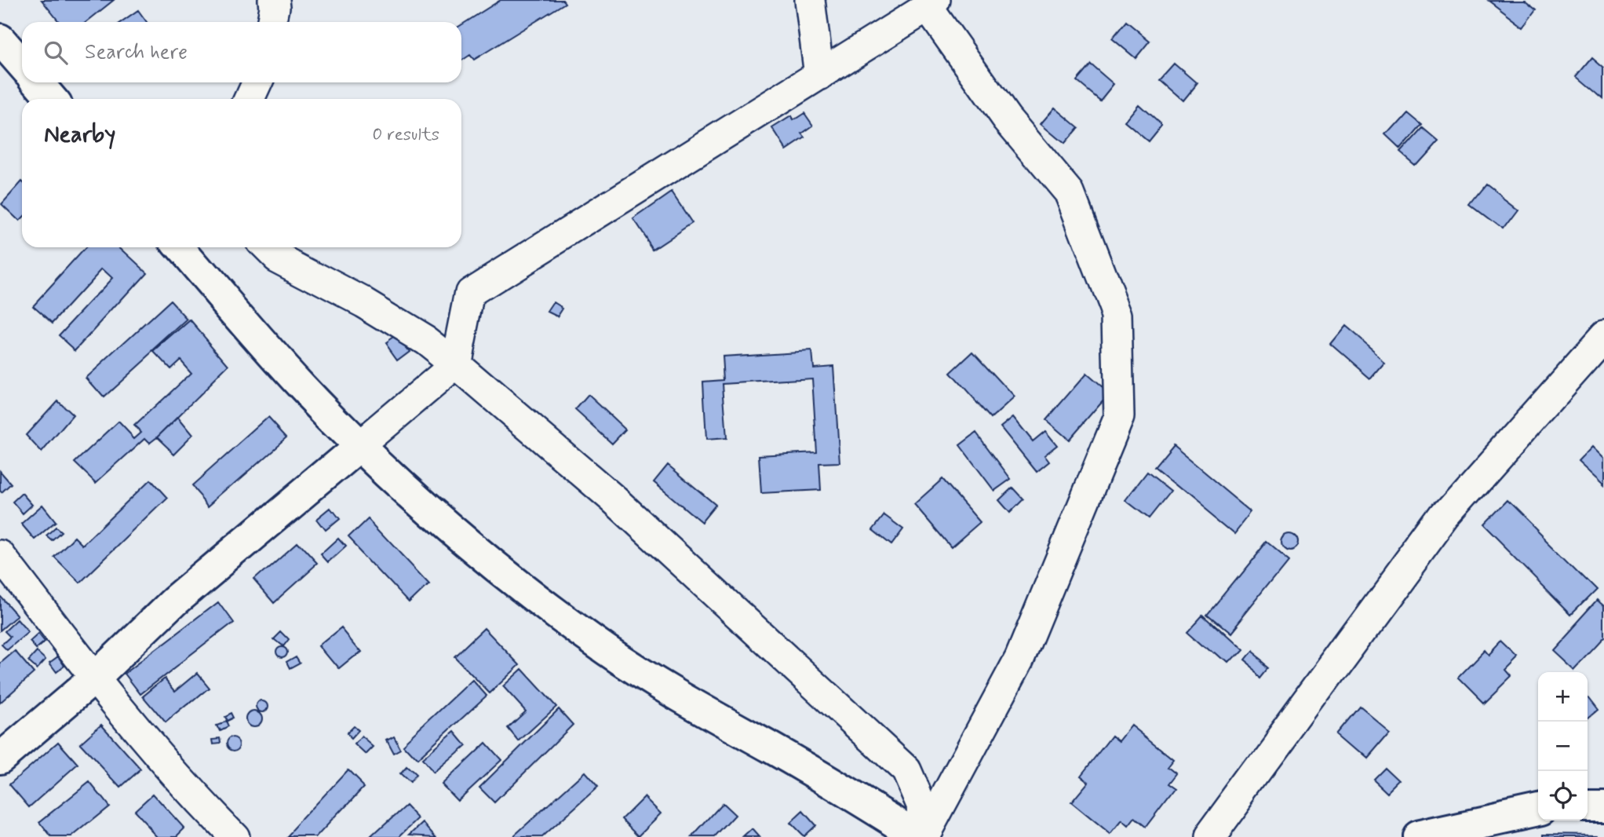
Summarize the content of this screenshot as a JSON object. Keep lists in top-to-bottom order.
{
  "page": {
    "search": "Search here",
    "heading": ["Nearby", "0 results"],
    "map_buttons": ["+", "−"]
  }
}
